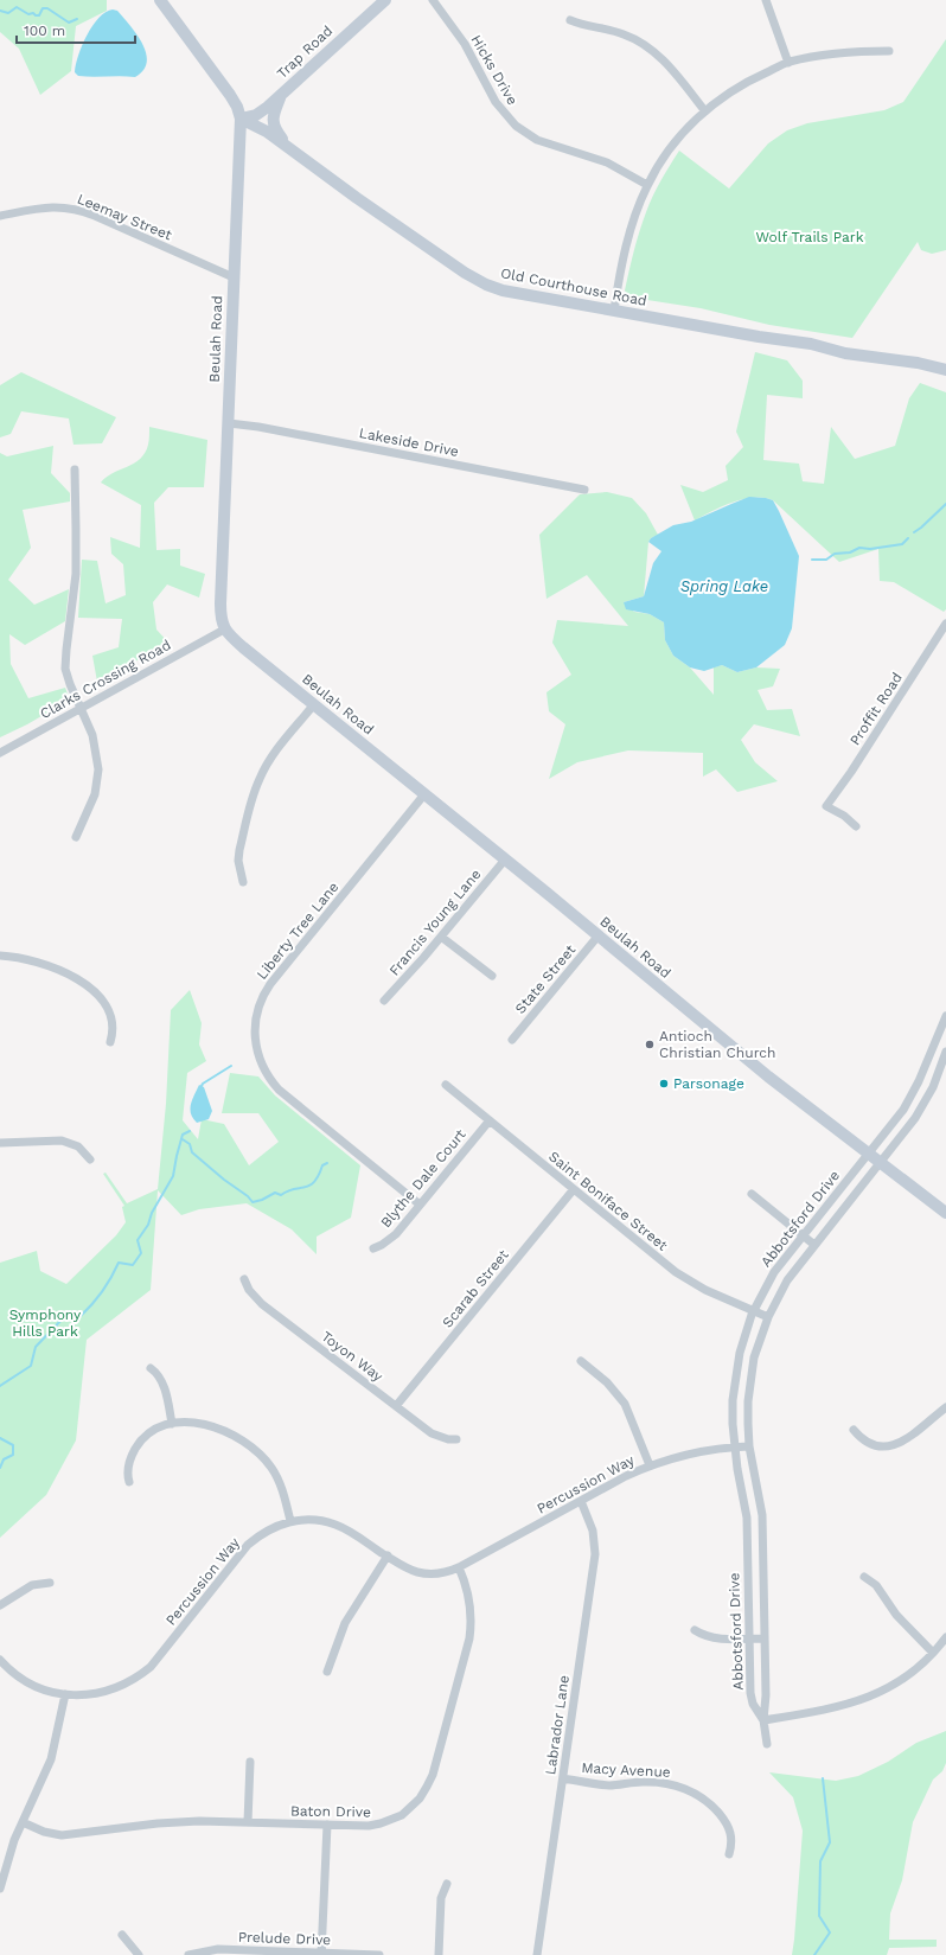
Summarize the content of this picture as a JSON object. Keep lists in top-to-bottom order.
{
  "streets": {
    "main road": ["Trap Road", "Old Courthouse Road", "Beulah Road"],
    "street": [
      "Hicks Drive",
      "Leemay Street",
      "Lakeside Drive",
      "Clarks Crossing Road",
      "Proffit Road",
      "Francis Young Lane",
      "Liberty Tree Lane",
      "State Street",
      "Blythe Dale Court",
      "Saint Boniface Street",
      "Abbotsford Drive",
      "Scarab Street",
      "Toyon Way",
      "Percussion Way",
      "Labrador Lane",
      "Macy Avenue",
      "Baton Drive",
      "Prelude Drive"
    ]
  },
  "crossings": [
    ["Trap Road", "Old Courthouse Road"],
    ["Trap Road", "Beulah Road"],
    ["Leemay Street", "Beulah Road"],
    ["Old Courthouse Road", "Beulah Road"],
    ["Beulah Road", "Lakeside Drive"],
    ["Beulah Road", "Clarks Crossing Road"],
    ["Beulah Road", "Francis Young Lane"],
    ["Beulah Road", "Liberty Tree Lane"],
    ["Beulah Road", "State Street"],
    ["Beulah Road", "Abbotsford Drive"],
    ["Liberty Tree Lane", "Blythe Dale Court"],
    ["Blythe Dale Court", "Saint Boniface Street"],
    ["Saint Boniface Street", "Abbotsford Drive"],
    ["Saint Boniface Street", "Scarab Street"],
    ["Abbotsford Drive", "Percussion Way"],
    ["Scarab Street", "Toyon Way"],
    ["Percussion Way", "Labrador Lane"],
    ["Percussion Way", "Baton Drive"],
    ["Labrador Lane", "Macy Avenue"]
  ],
  "water": ["Spring Lake"],
  "parks": ["Wolf Trails Park", "Symphony Hills Park"],
  "places": ["Antioch Christian Church", "Parsonage"],
  "scale_bar": "100 m"
}
